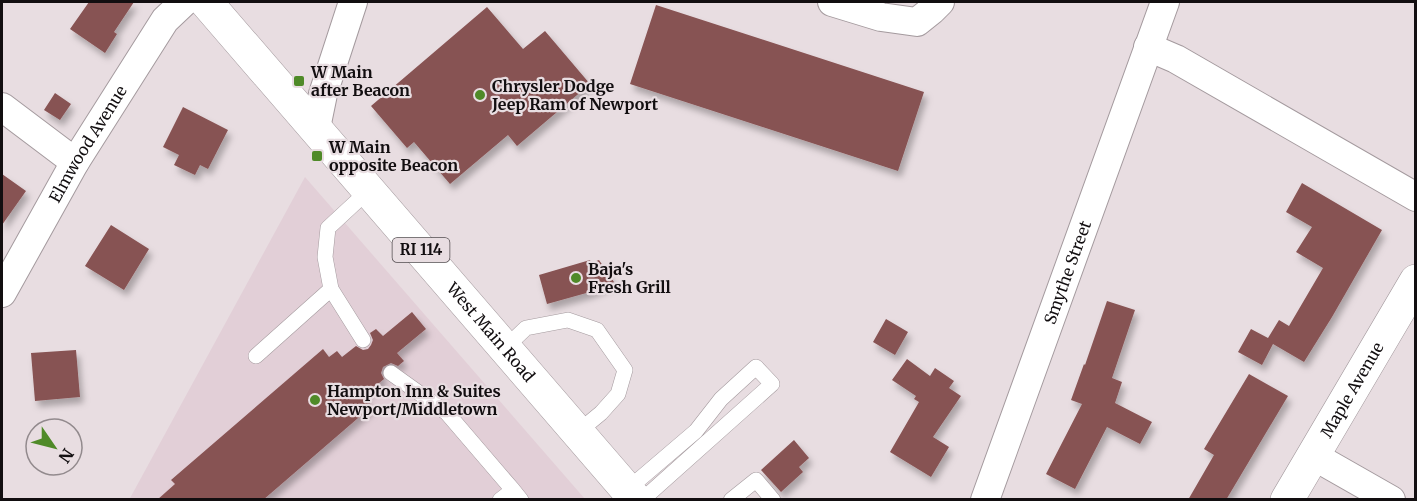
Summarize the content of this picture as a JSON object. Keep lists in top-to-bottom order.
{
  "streets": {
    "main road": ["RI 114", "West Main Road", "Maple Avenue"],
    "street": ["Elmwood Avenue", "Smythe Street"]
  },
  "places": {
    "transit": ["W Main after Beacon", "W Main opposite Beacon"],
    "other": ["Chrysler Dodge Jeep Ram of Newport", "Baja's Fresh Grill", "Hampton Inn & Suites Newport/Middletown"]
  },
  "north": "bottom right"
}
